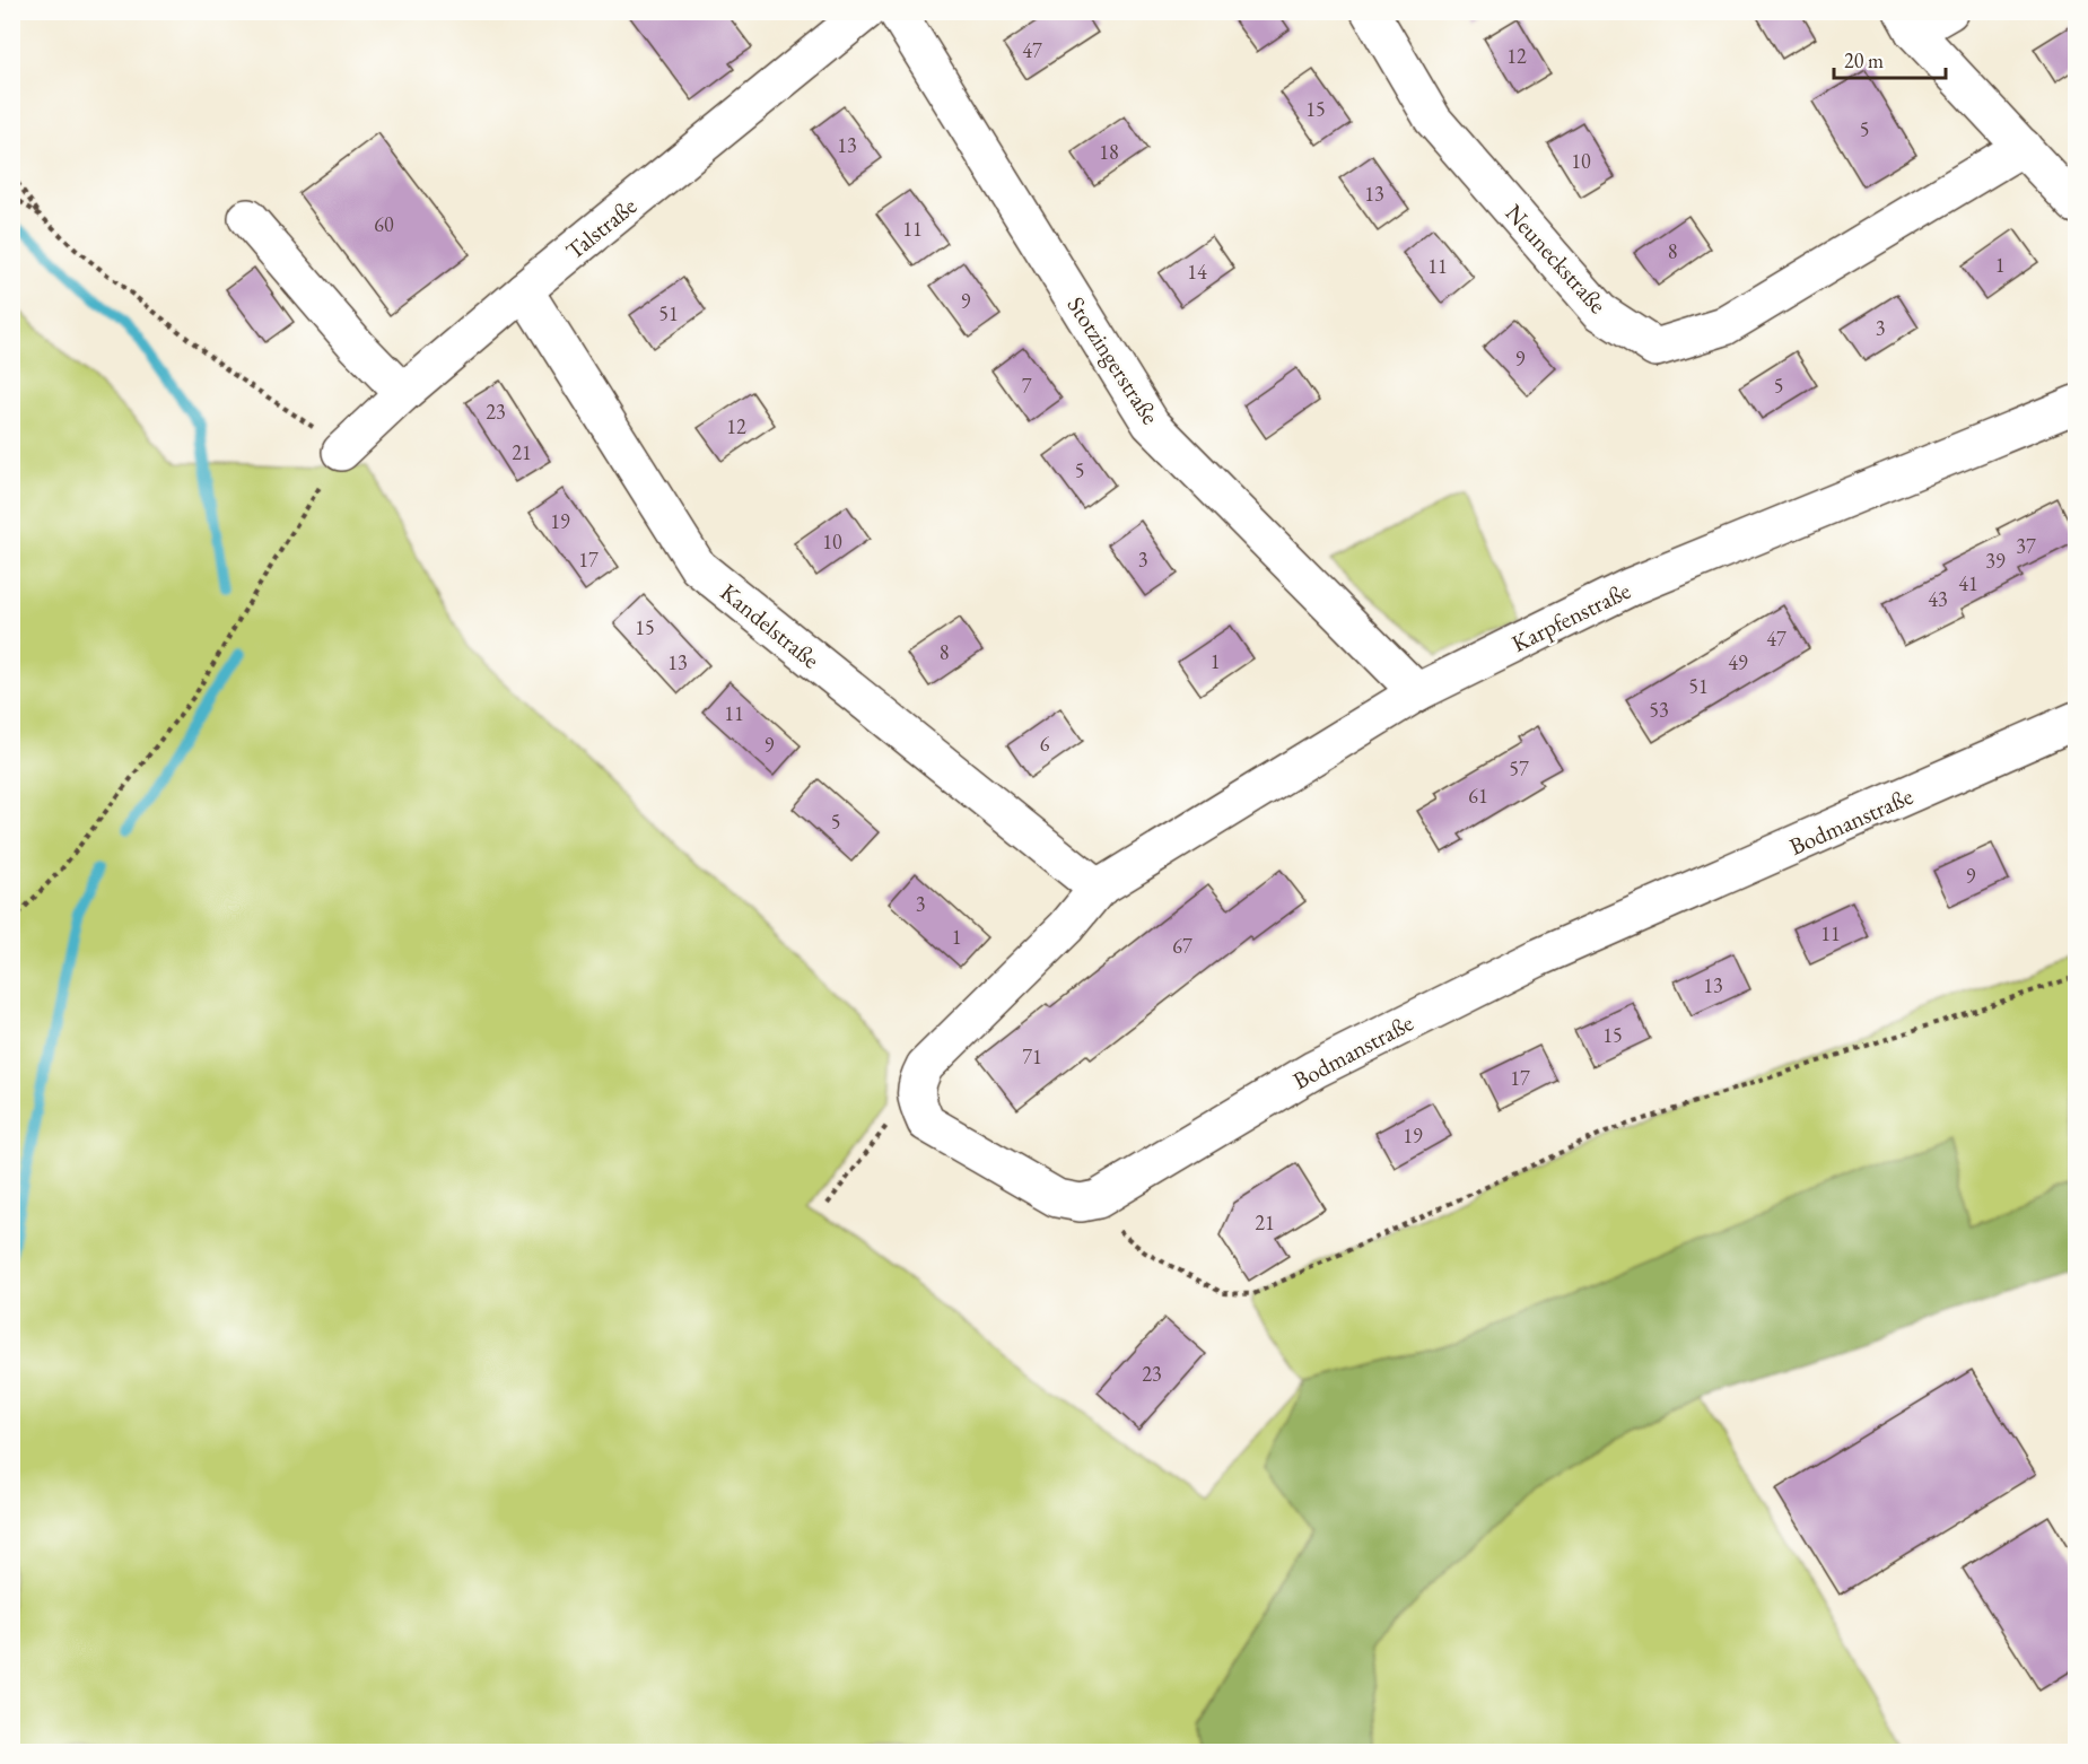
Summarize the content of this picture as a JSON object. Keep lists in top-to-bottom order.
{
  "streets": {
    "street": [
      "Talstraße",
      "Neuneckstraße",
      "Stotzingerstraße",
      "Karpfenstraße",
      "Kandelstraße",
      "Bodmanstraße"
    ]
  },
  "crossings": [
    ["Talstraße", "Kandelstraße"],
    ["Stotzingerstraße", "Karpfenstraße"],
    ["Karpfenstraße", "Kandelstraße"]
  ],
  "house_numbers": [
    "47",
    "12",
    "15",
    "5",
    "13",
    "18",
    "10",
    "13",
    "60",
    "11",
    "8",
    "1",
    "11",
    "14",
    "9",
    "51",
    "3",
    "9",
    "7",
    "5",
    "23",
    "12",
    "21",
    "5",
    "19",
    "10",
    "37",
    "17",
    "3",
    "39",
    "41",
    "43",
    "15",
    "47",
    "8",
    "1",
    "13",
    "49",
    "51",
    "53",
    "11",
    "6",
    "9",
    "57",
    "61",
    "5",
    "9",
    "3",
    "11",
    "1",
    "67",
    "13",
    "15",
    "71",
    "17",
    "19",
    "21",
    "23"
  ],
  "scale_bar": "20 m"
}
